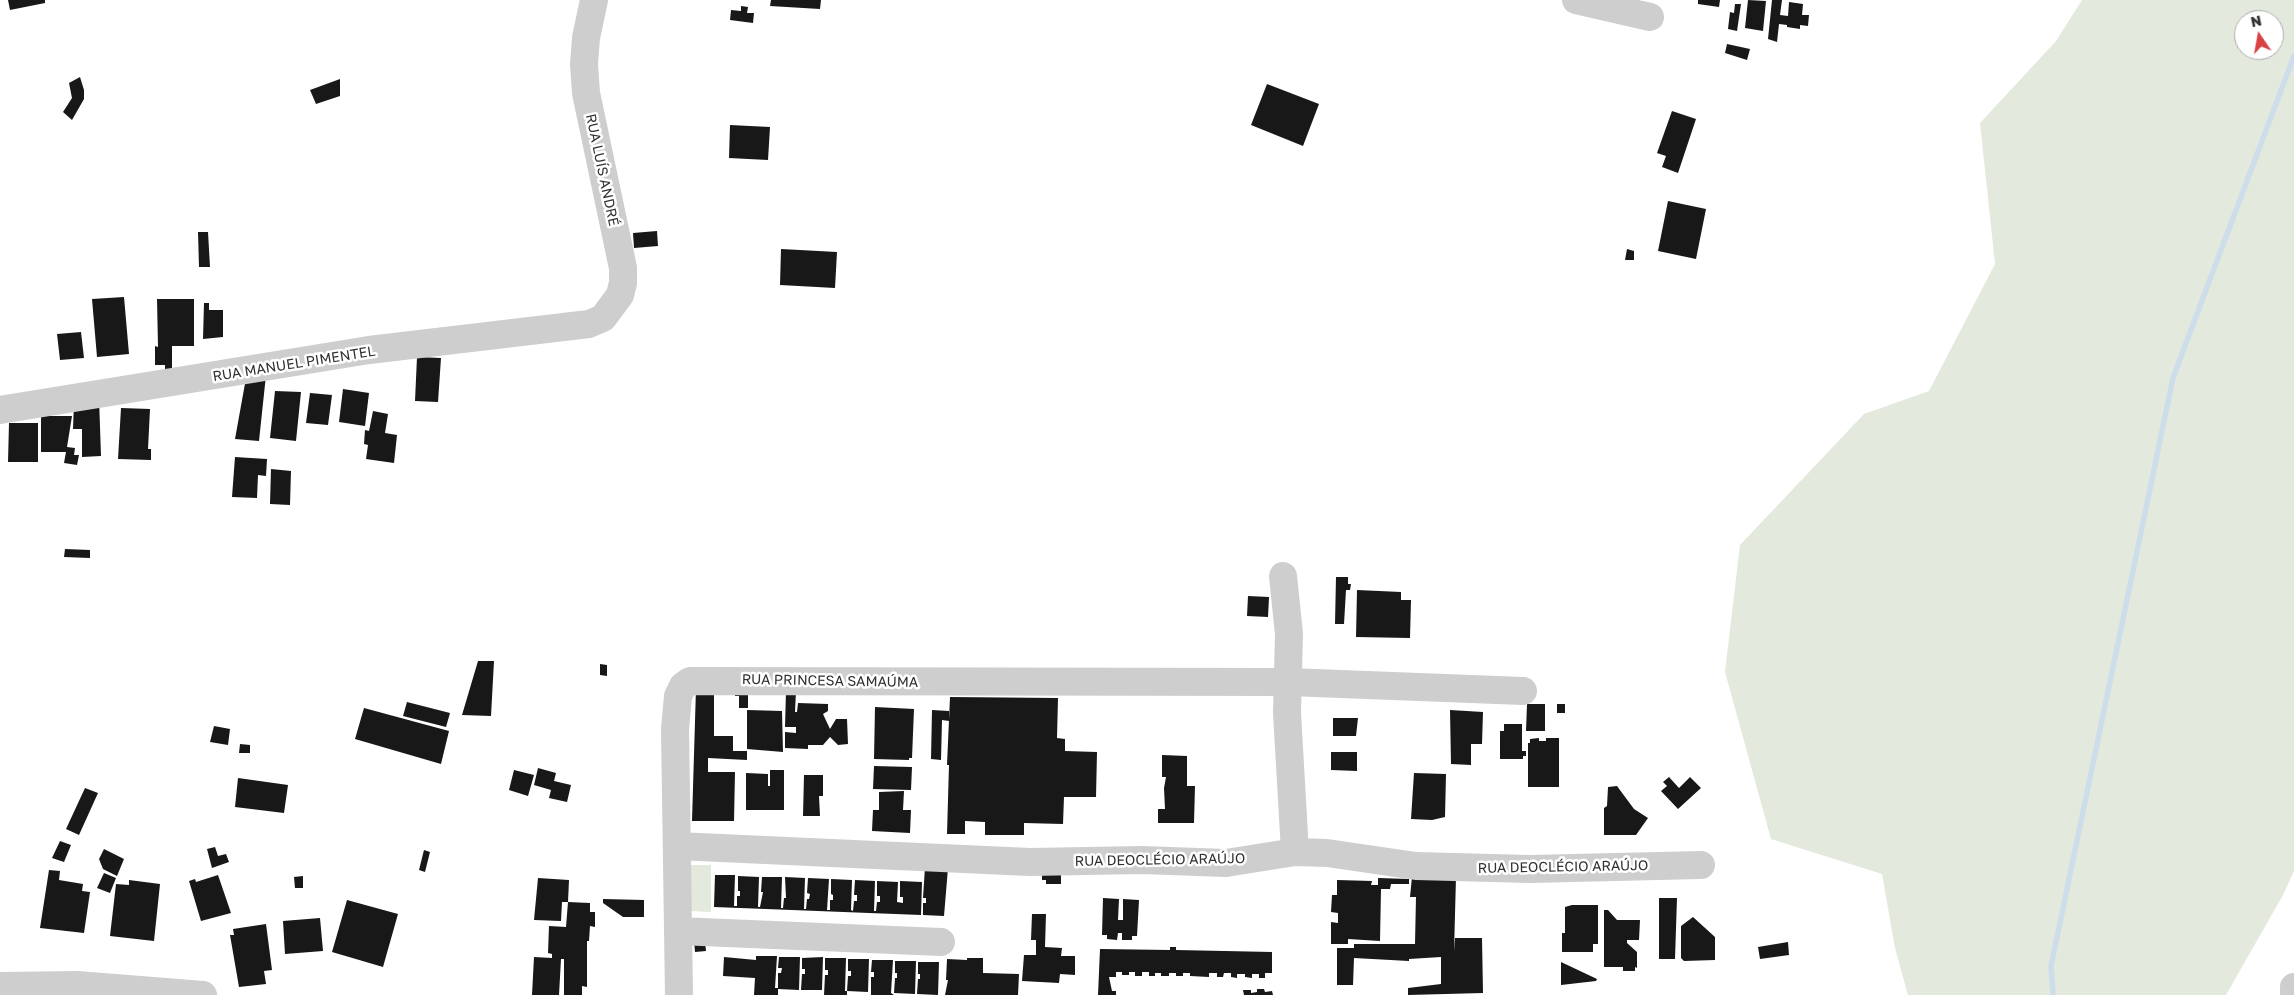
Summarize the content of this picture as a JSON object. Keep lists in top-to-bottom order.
{
  "streets": {
    "street": [
      "RUA LUÍS ANDRÉ",
      "RUA MANUEL PIMENTEL",
      "RUA PRINCESA SAMAÚMA",
      "RUA DEOCLÉCIO ARAÚJO"
    ]
  },
  "crossings": [
    ["RUA LUÍS ANDRÉ", "RUA MANUEL PIMENTEL"],
    ["RUA PRINCESA SAMAÚMA", "RUA DEOCLÉCIO ARAÚJO"]
  ],
  "north": "top"
}
